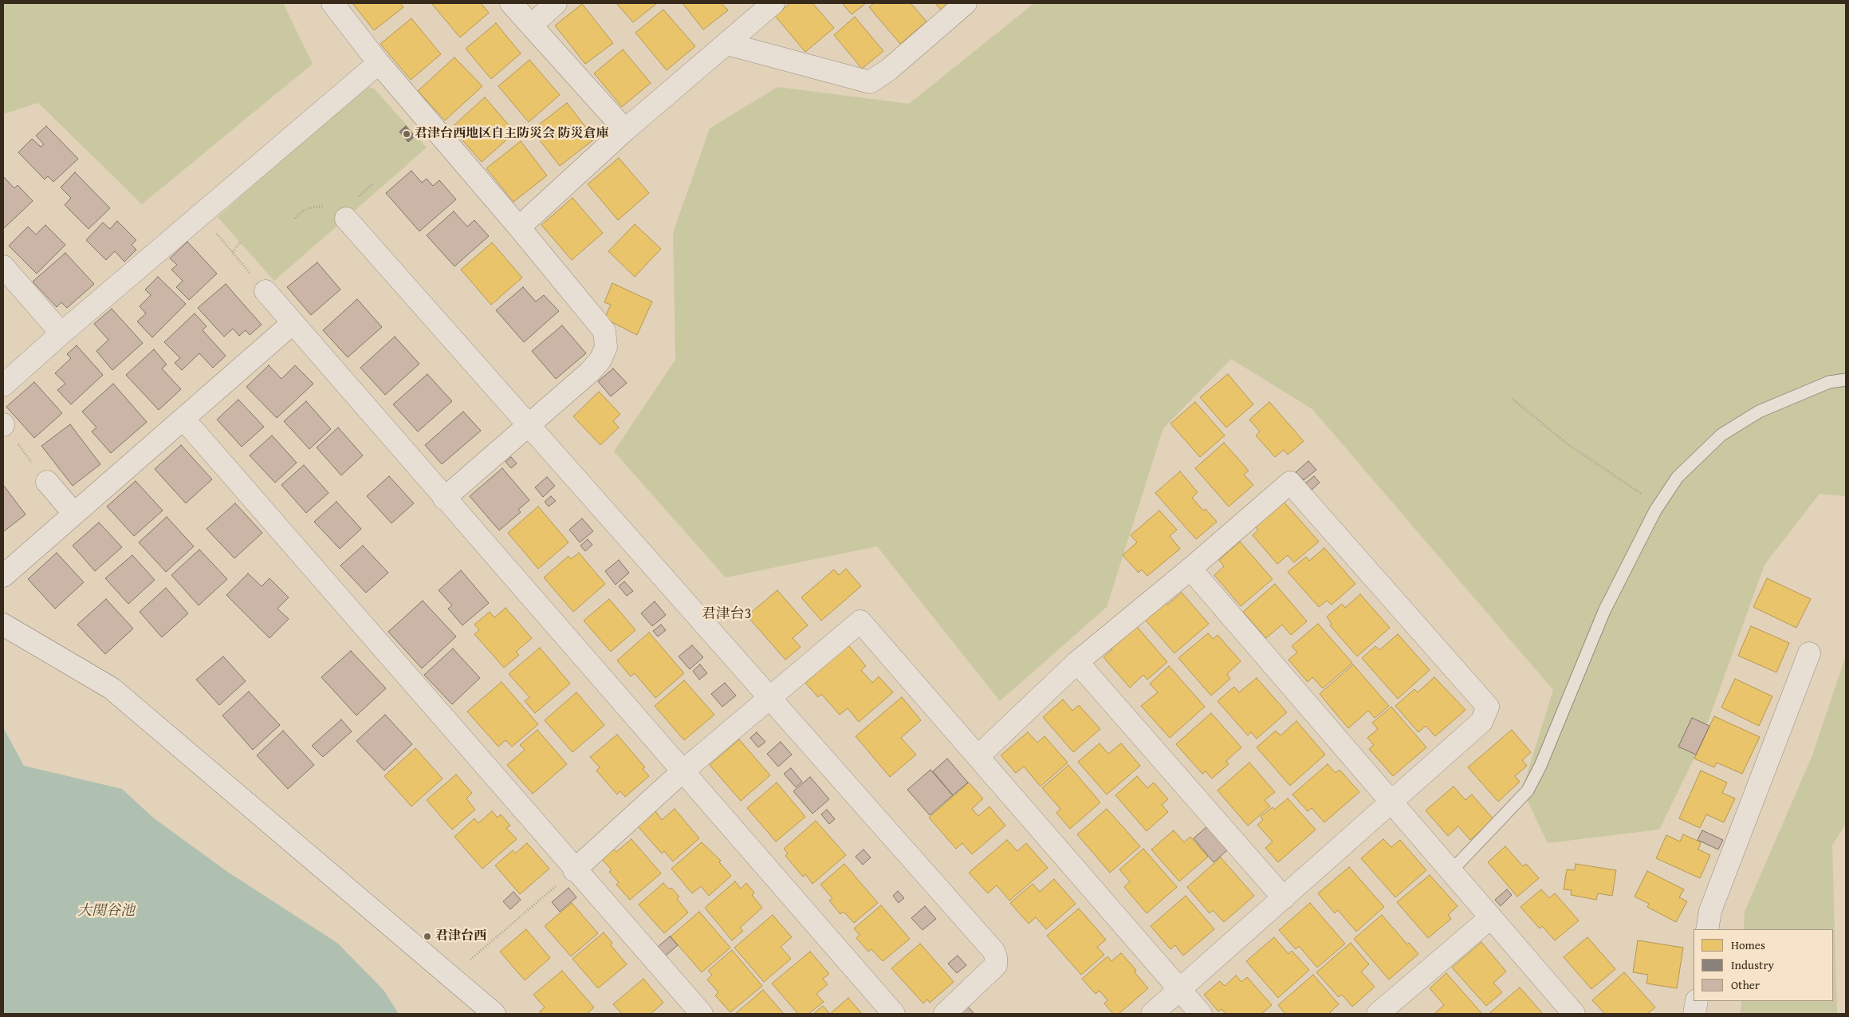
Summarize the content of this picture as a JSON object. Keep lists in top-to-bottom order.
{
  "districts": ["君津台3"],
  "water": ["大関谷池"],
  "places": ["君津台西地区自主防災会 防災倉庫", "君津台西"],
  "legend": ["Homes", "Industry", "Other"]
}
